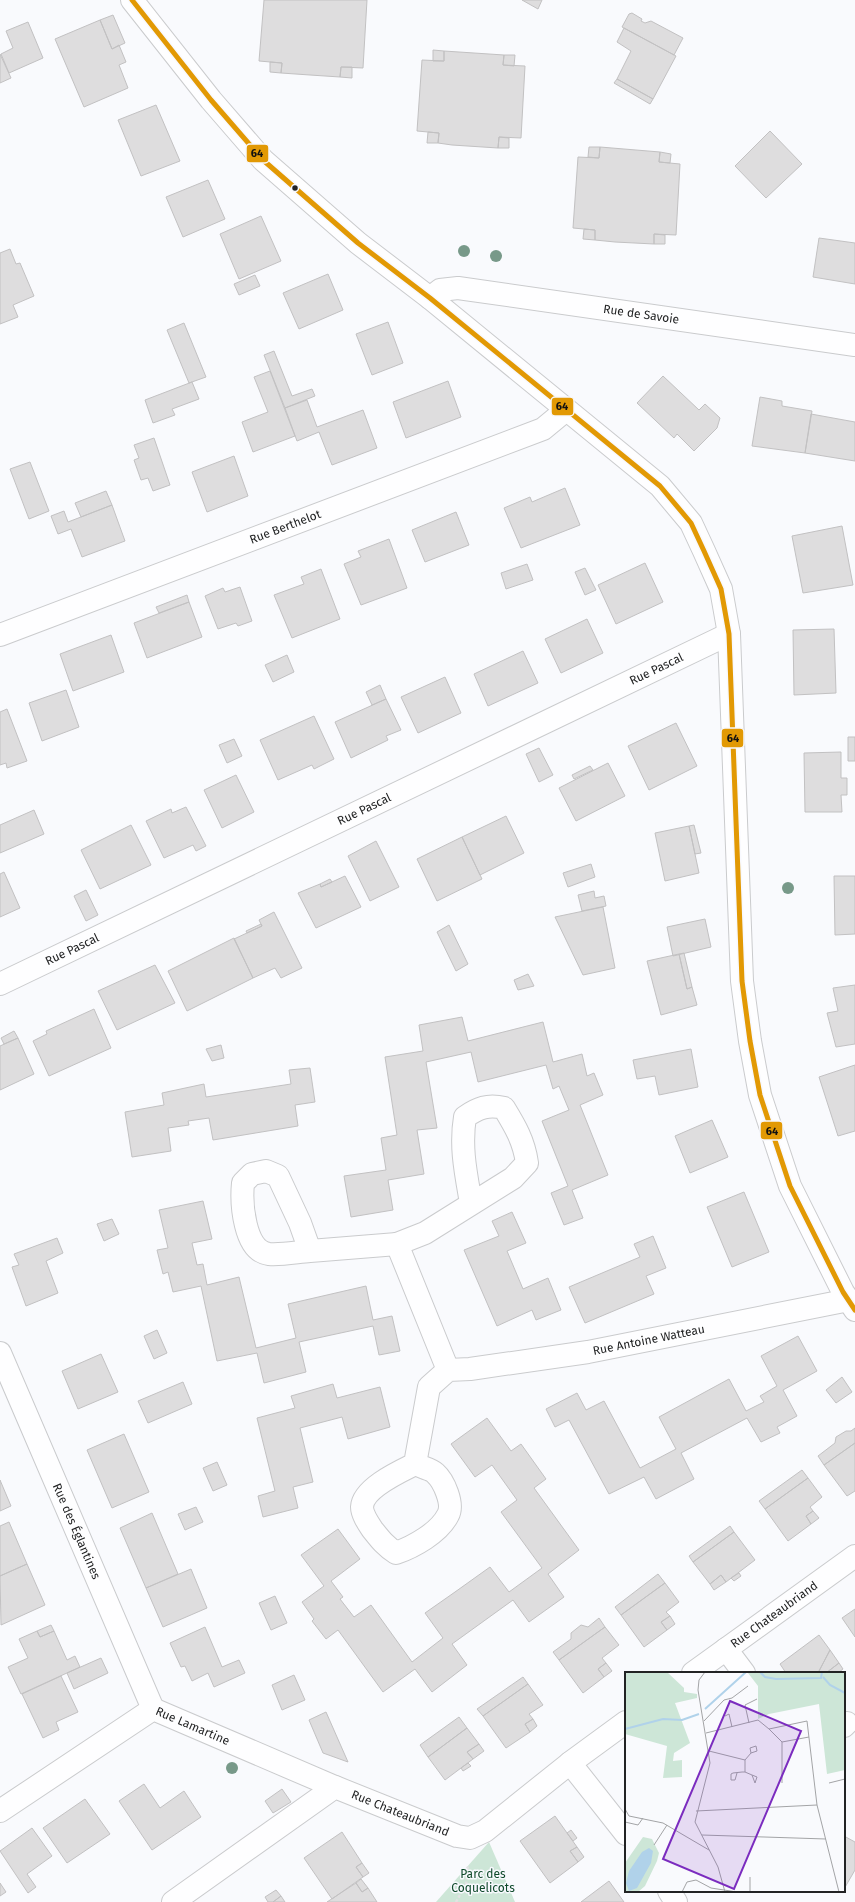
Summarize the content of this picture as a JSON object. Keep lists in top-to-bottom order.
{
  "streets": {
    "street": [
      "Rue de Savoie",
      "Rue Berthelot",
      "Rue Pascal",
      "Rue Antoine Watteau",
      "Rue des Églantines",
      "Rue Chateaubriand",
      "Rue Lamartine"
    ]
  },
  "crossings": [
    ["Rue des Églantines", "Rue Lamartine"],
    ["Rue Chateaubriand", "Rue Lamartine"]
  ],
  "parks": ["Parc des Coquelicots"],
  "lines": ["transit line 64"]
}
